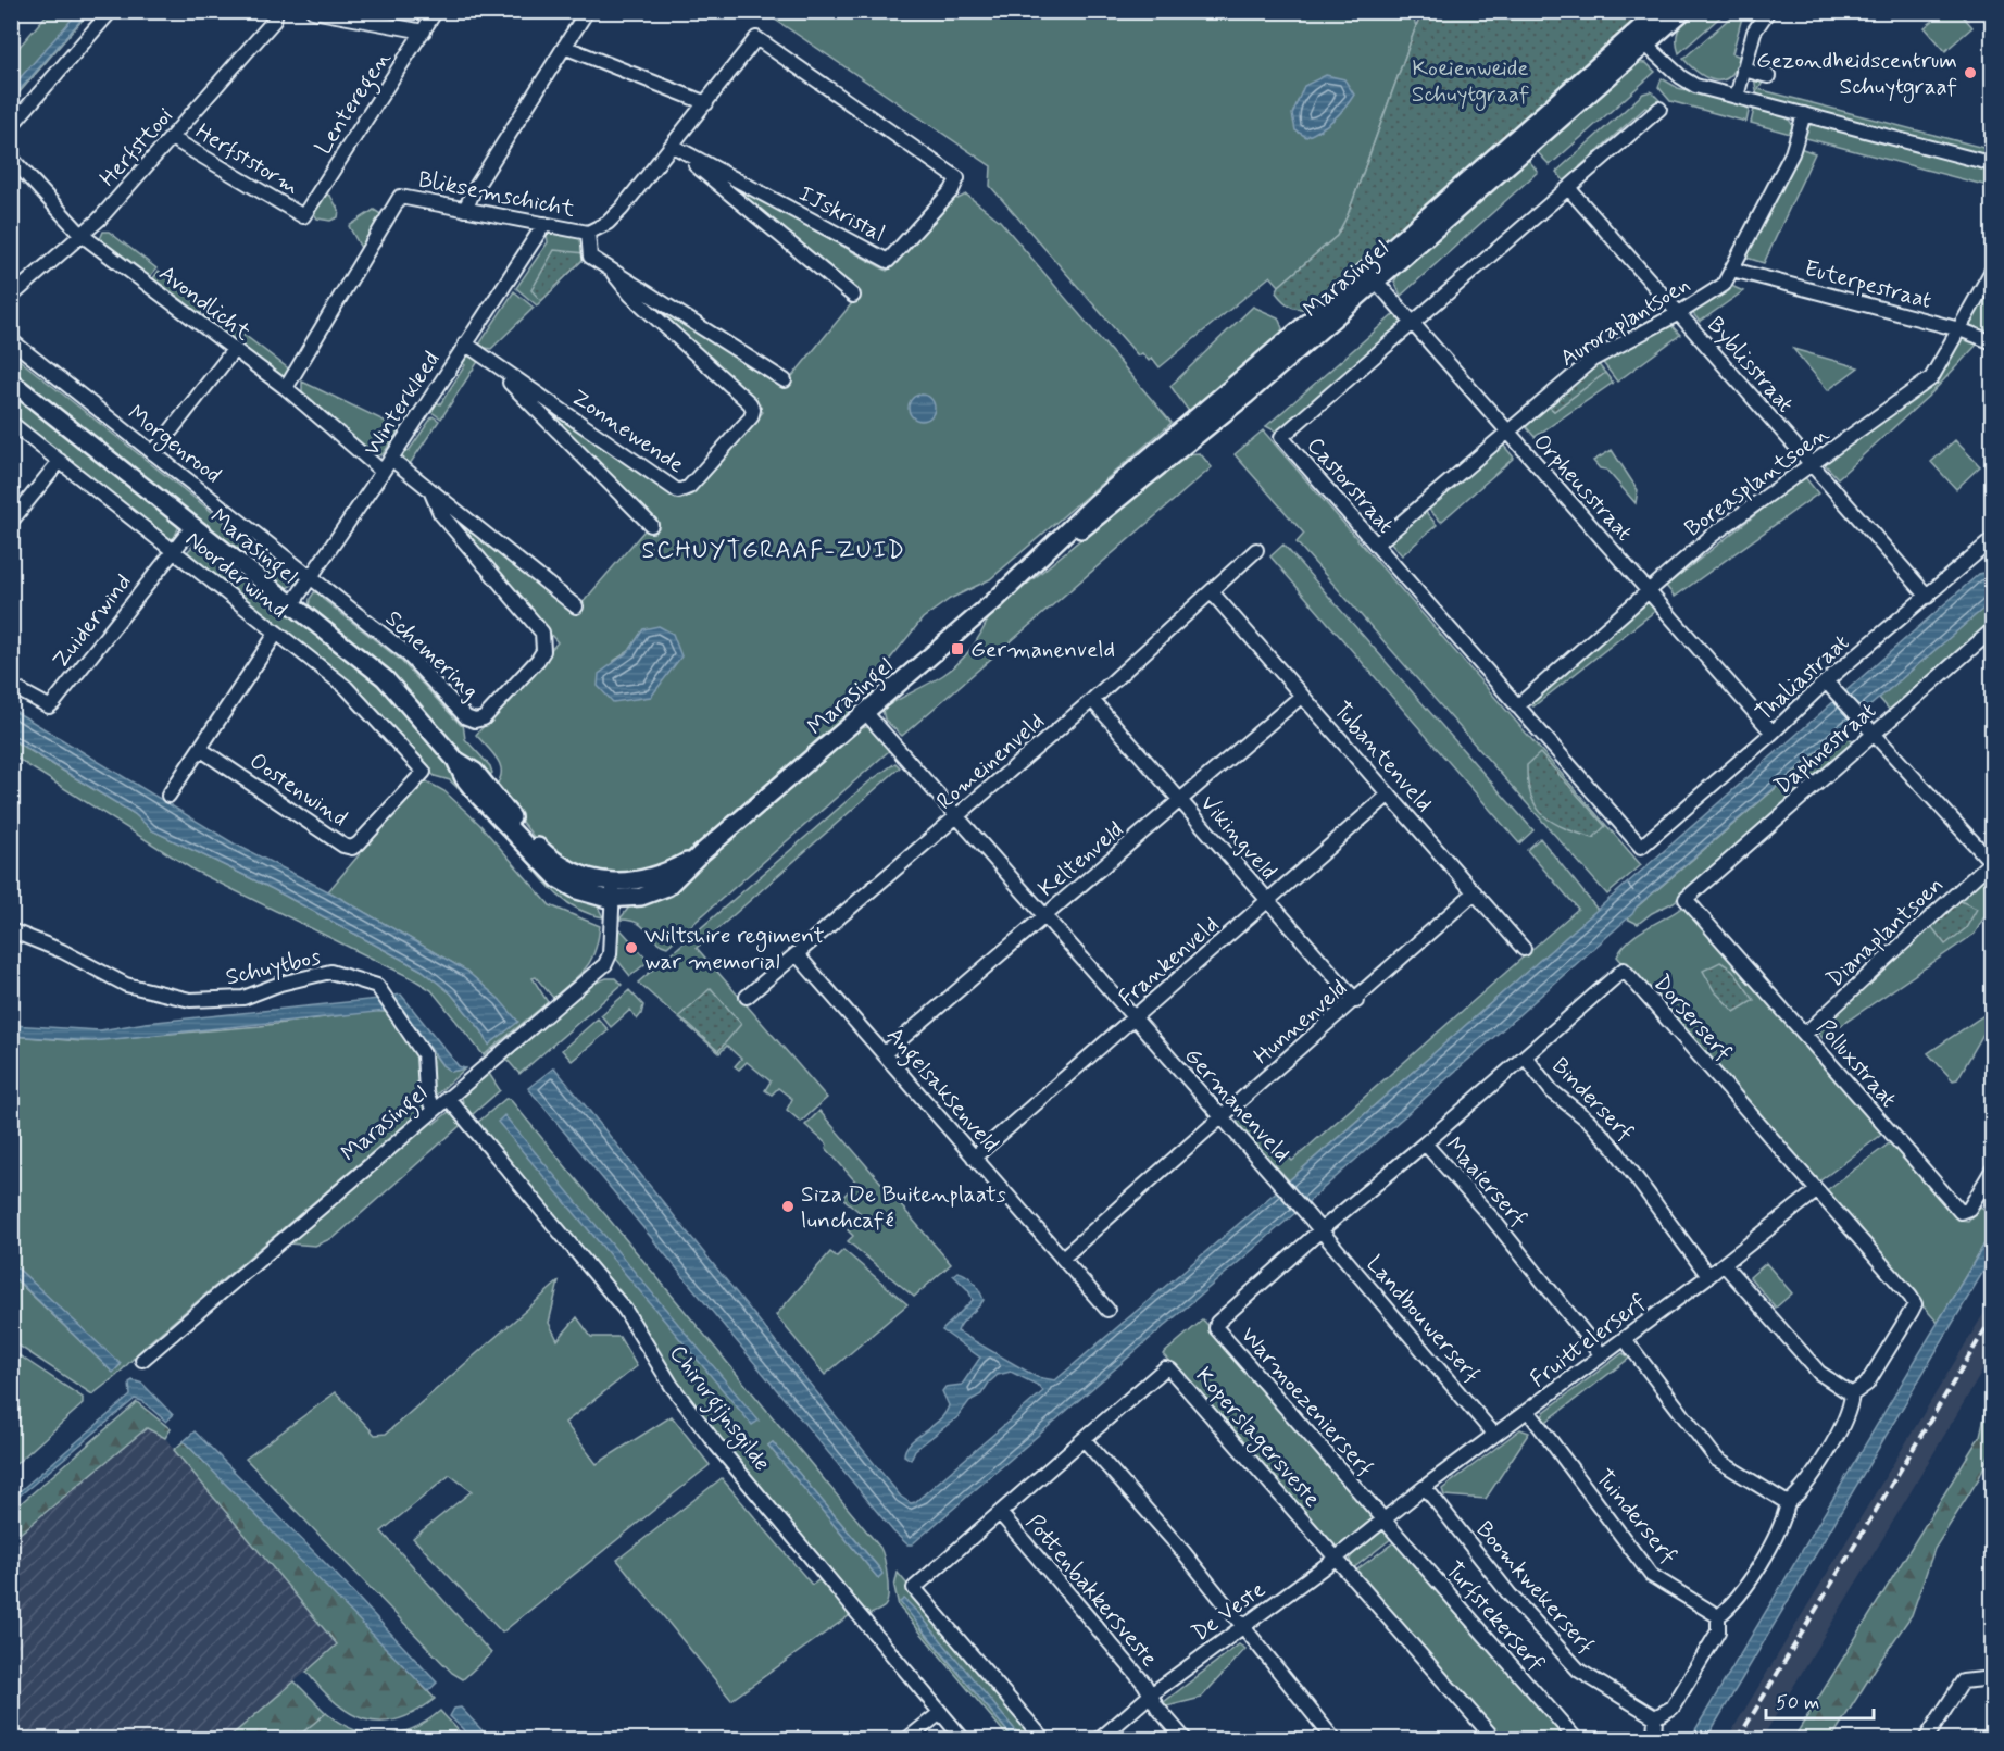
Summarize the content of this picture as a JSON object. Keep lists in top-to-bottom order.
{
  "streets": {
    "street": [
      "Lenteregen",
      "Herfsttooi",
      "Herfststorm",
      "Bliksemschicht",
      "IJskristal",
      "Marasingel",
      "Euterpestraat",
      "Avondlicht",
      "Auroraplantsoen",
      "Byblisstraat",
      "Winterkleed",
      "Zonnewende",
      "Morgenrood",
      "Boreasplantsoen",
      "Castorstraat",
      "Orpheusstraat",
      "Noorderwind",
      "Zuiderwind",
      "Schemering",
      "Thaliastraat",
      "Daphnestraat",
      "Tubantenveld",
      "Romeinenveld",
      "Oostenwind",
      "Vikingveld",
      "Keltenveld",
      "Dianaplantsoen",
      "Frankenveld",
      "Schuytbos",
      "Dorserserf",
      "Hunnenveld",
      "Polluxstraat",
      "Angelsaksenveld",
      "Binderserf",
      "Germanenveld",
      "Maaierserf",
      "Landbouwerserf",
      "Fruittelerserf",
      "Warmoezenierserf",
      "Chirurgijnsgilde",
      "Koperslagersveste",
      "Tuinderserf",
      "Boomkwekerserf",
      "Pottenbakkersveste",
      "De Veste",
      "Turfstekerserf"
    ]
  },
  "crossings": [
    ["Lenteregen", "Herfststorm"],
    ["Herfsttooi", "Herfststorm"],
    ["Herfsttooi", "Avondlicht"],
    ["Bliksemschicht", "IJskristal"],
    ["Bliksemschicht", "Avondlicht"],
    ["Bliksemschicht", "Winterkleed"],
    ["Bliksemschicht", "Zonnewende"],
    ["Marasingel", "Winterkleed"],
    ["Marasingel", "Orpheusstraat"],
    ["Marasingel", "Zuiderwind"],
    ["Marasingel", "Schuytbos"],
    ["Marasingel", "Germanenveld"],
    ["Marasingel", "Chirurgijnsgilde"],
    ["Euterpestraat", "Auroraplantsoen"],
    ["Euterpestraat", "Boreasplantsoen"],
    ["Avondlicht", "Winterkleed"],
    ["Auroraplantsoen", "Byblisstraat"],
    ["Auroraplantsoen", "Castorstraat"],
    ["Auroraplantsoen", "Orpheusstraat"],
    ["Byblisstraat", "Boreasplantsoen"],
    ["Byblisstraat", "Castorstraat"],
    ["Byblisstraat", "Thaliastraat"],
    ["Winterkleed", "Zonnewende"],
    ["Winterkleed", "Morgenrood"],
    ["Winterkleed", "Schemering"],
    ["Morgenrood", "Schemering"],
    ["Boreasplantsoen", "Castorstraat"],
    ["Boreasplantsoen", "Orpheusstraat"],
    ["Castorstraat", "Orpheusstraat"],
    ["Castorstraat", "Thaliastraat"],
    ["Orpheusstraat", "Thaliastraat"],
    ["Noorderwind", "Zuiderwind"],
    ["Noorderwind", "Oostenwind"],
    ["Daphnestraat", "Polluxstraat"],
    ["Tubantenveld", "Romeinenveld"],
    ["Tubantenveld", "Keltenveld"],
    ["Tubantenveld", "Frankenveld"],
    ["Tubantenveld", "Hunnenveld"],
    ["Romeinenveld", "Vikingveld"],
    ["Romeinenveld", "Angelsaksenveld"],
    ["Romeinenveld", "Germanenveld"],
    ["Vikingveld", "Keltenveld"],
    ["Vikingveld", "Frankenveld"],
    ["Vikingveld", "Hunnenveld"],
    ["Keltenveld", "Angelsaksenveld"],
    ["Keltenveld", "Germanenveld"],
    ["Dianaplantsoen", "Polluxstraat"],
    ["Frankenveld", "Angelsaksenveld"],
    ["Frankenveld", "Germanenveld"],
    ["Dorserserf", "Binderserf"],
    ["Dorserserf", "Fruittelerserf"],
    ["Hunnenveld", "Angelsaksenveld"],
    ["Hunnenveld", "Germanenveld"],
    ["Binderserf", "Maaierserf"],
    ["Binderserf", "Fruittelerserf"],
    ["Germanenveld", "Maaierserf"],
    ["Germanenveld", "Landbouwerserf"],
    ["Germanenveld", "Warmoezenierserf"],
    ["Maaierserf", "Landbouwerserf"],
    ["Maaierserf", "Fruittelerserf"],
    ["Maaierserf", "Warmoezenierserf"],
    ["Landbouwerserf", "Fruittelerserf"],
    ["Landbouwerserf", "Warmoezenierserf"],
    ["Fruittelerserf", "Warmoezenierserf"],
    ["Fruittelerserf", "Tuinderserf"],
    ["Fruittelerserf", "Boomkwekerserf"],
    ["Fruittelerserf", "De Veste"],
    ["Fruittelerserf", "Turfstekerserf"],
    ["Warmoezenierserf", "De Veste"],
    ["Warmoezenierserf", "Turfstekerserf"],
    ["Koperslagersveste", "De Veste"],
    ["Pottenbakkersveste", "De Veste"],
    ["De Veste", "Turfstekerserf"]
  ],
  "districts": ["SCHUYTGRAAF-ZUID"],
  "parks": ["Koeienweide Schuytgraaf"],
  "places": {
    "other": ["Gezondheidscentrum Schuytgraaf", "Wiltshire regiment war memorial", "Siza De Buitenplaats lunchcafé"],
    "transit": ["Germanenveld"]
  },
  "scale_bar": "50 m"
}
